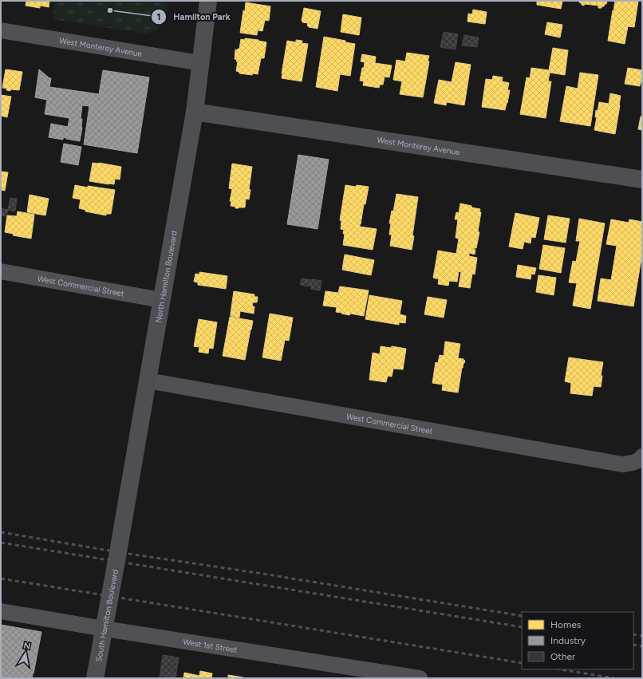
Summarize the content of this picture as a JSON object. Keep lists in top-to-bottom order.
{
  "streets": {
    "street": [
      "West Monterey Avenue",
      "North Hamilton Boulevard",
      "West Commercial Street",
      "South Hamilton Boulevard",
      "West 1st Street"
    ]
  },
  "crossings": [
    ["West Monterey Avenue", "North Hamilton Boulevard"],
    ["North Hamilton Boulevard", "West Commercial Street"],
    ["North Hamilton Boulevard", "South Hamilton Boulevard"],
    ["South Hamilton Boulevard", "West 1st Street"]
  ],
  "places": ["Hamilton Park"],
  "legend": ["Homes", "Industry", "Other"],
  "north": "top"
}
